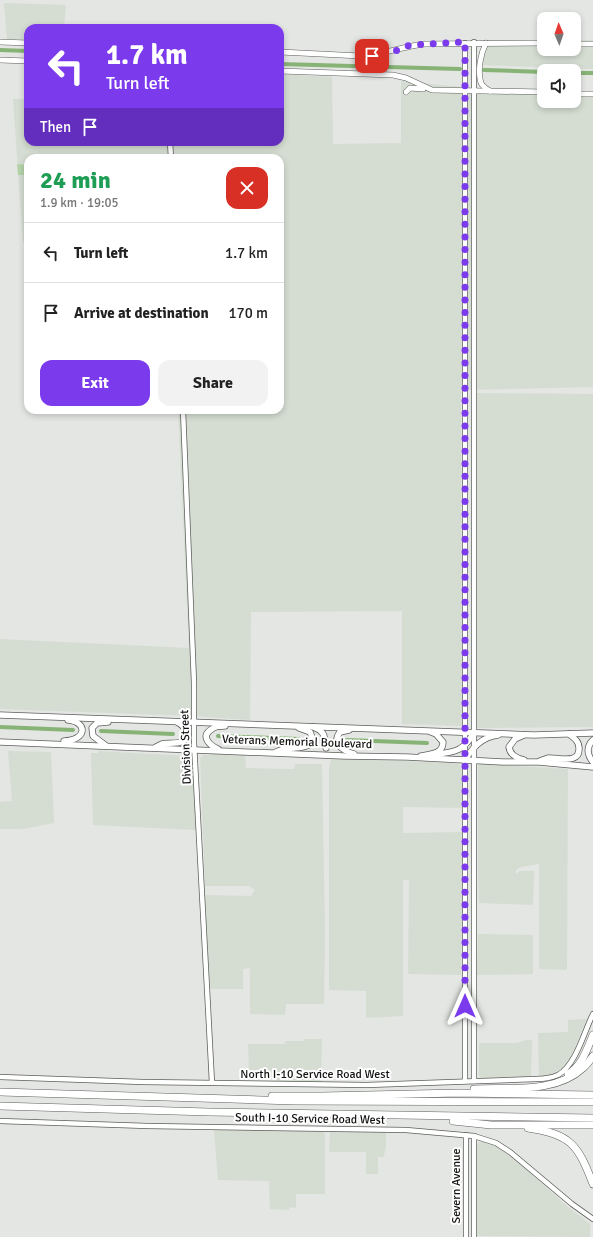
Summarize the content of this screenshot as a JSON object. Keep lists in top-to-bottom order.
{
  "streets": {
    "main road": ["Veterans Memorial Boulevard"],
    "street": [
      "Division Street",
      "North I-10 Service Road West",
      "South I-10 Service Road West",
      "Severn Avenue"
    ]
  },
  "crossings": [
    ["Veterans Memorial Boulevard", "Division Street"],
    ["Division Street", "North I-10 Service Road West"],
    ["South I-10 Service Road West", "Severn Avenue"]
  ],
  "north": "top",
  "page": {
    "turn": ["1.7 km", "Turn left"],
    "then": "Then",
    "heading": ["24 min", "1.9 km · 19:05"],
    "list": [
      {
        "name": "Turn left",
        "value": "1.7 km"
      },
      {
        "name": "Arrive at destination",
        "value": "170 m"
      }
    ],
    "buttons": ["Exit", "Share"]
  }
}
